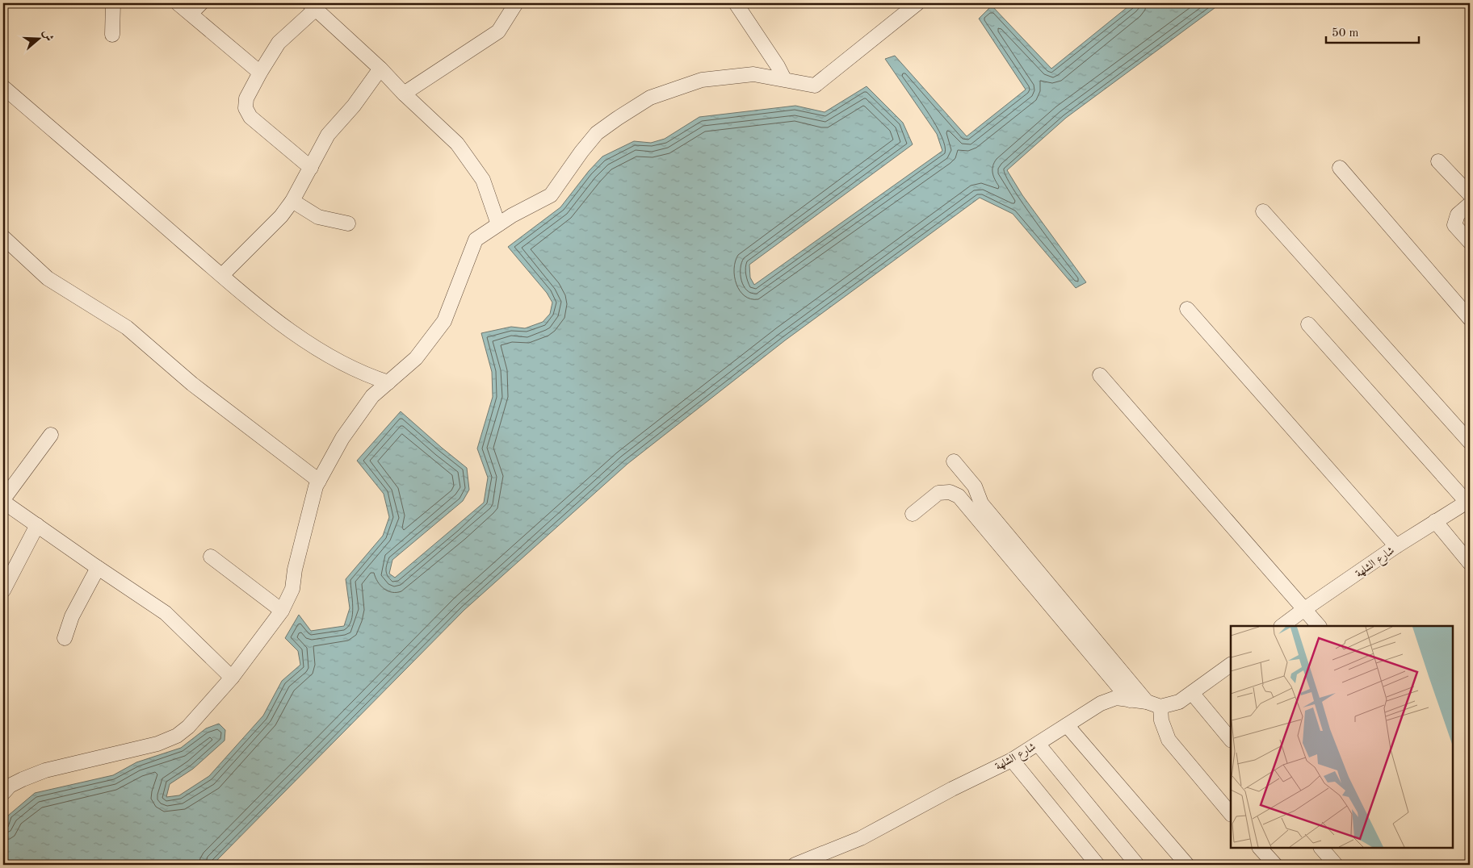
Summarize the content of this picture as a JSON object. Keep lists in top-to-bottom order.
{
  "streets": {
    "street": ["شارع الشلهة"]
  },
  "scale_bar": "50 m",
  "north": "right"
}
